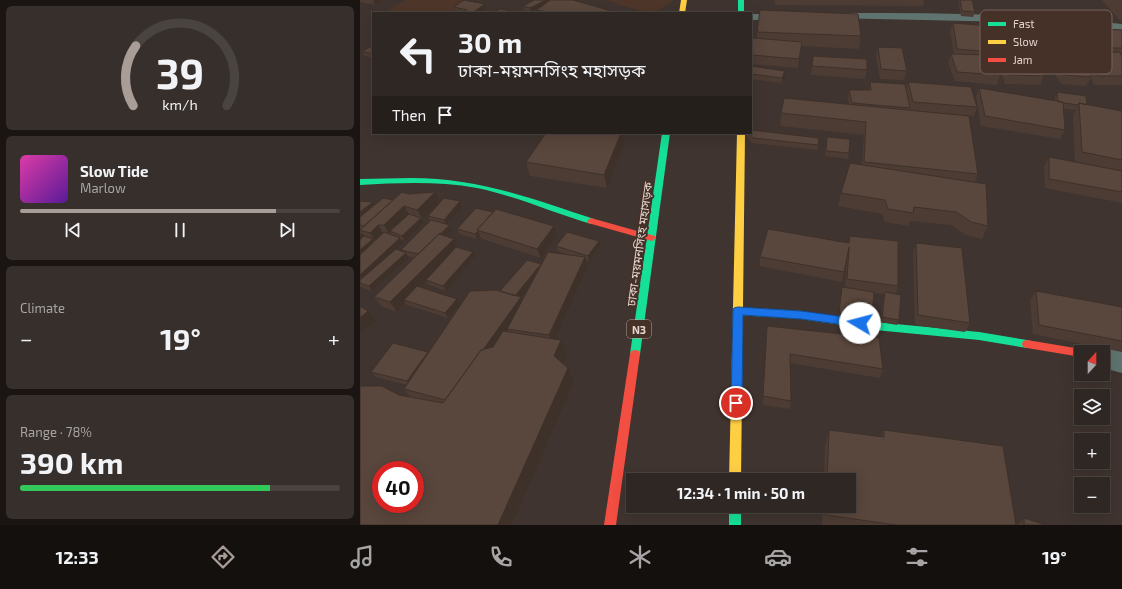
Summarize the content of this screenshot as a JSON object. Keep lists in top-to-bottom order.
{
  "streets": {
    "main road": ["ঢাকা-ময়মনসিংহ মহাসড়ক", "N3"]
  },
  "legend": ["Fast", "Slow", "Jam"],
  "north": "top",
  "page": {
    "turn": ["30 m", "ঢাকা-ময়মনসিংহ মহাসড়ক"],
    "then": "Then",
    "song": ["Slow Tide", "Marlow"],
    "tile": [
      "Climate",
      ["Range · 78%", "390 km"]
    ],
    "heat": ["−", "19°", "+"],
    "map_buttons": ["+", "−"],
    "limit": "40",
    "trip": "12:34 · 1 min · 50 m",
    "tabs": ["12:33", "19°"],
    "gauge": ["39", "km/h"]
  }
}
